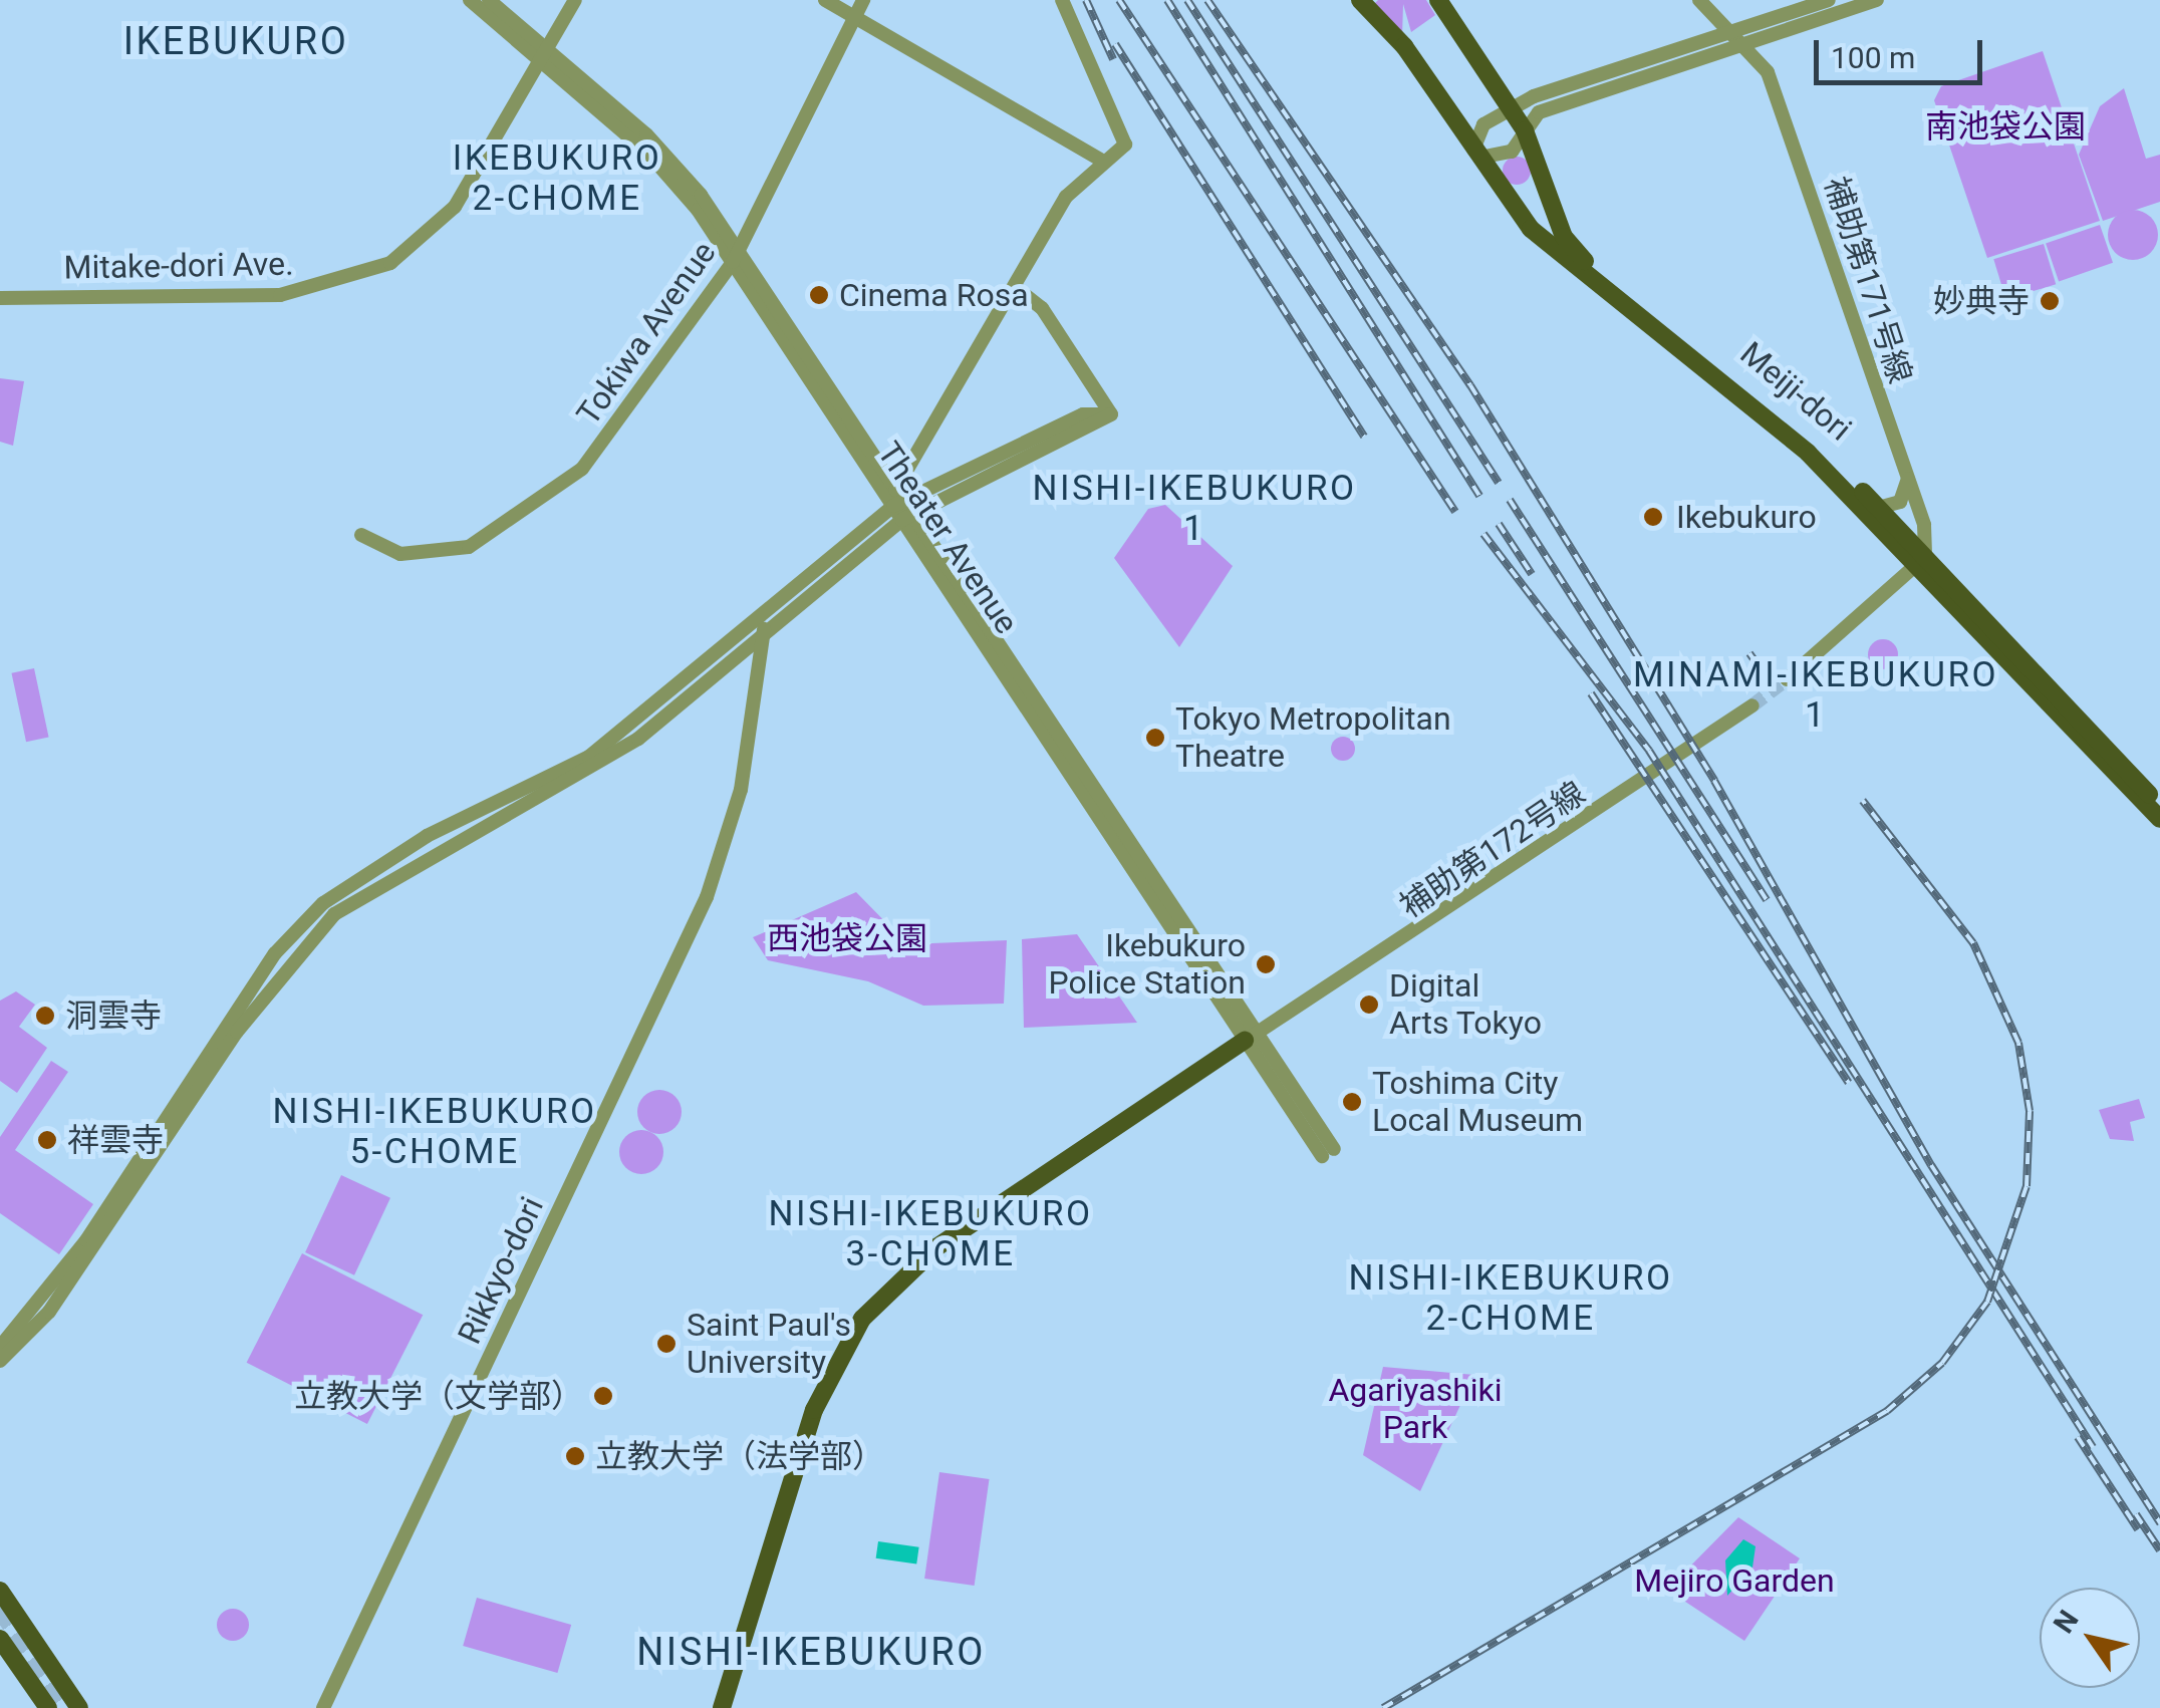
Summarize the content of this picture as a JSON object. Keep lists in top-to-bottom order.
{
  "streets": {
    "main road": ["Meiji-dori"],
    "street": [
      "Mitake-dori Ave.",
      "補助第171号線",
      "Tokiwa Avenue",
      "Theater Avenue",
      "補助第172号線",
      "Rikkyo-dori"
    ]
  },
  "crossings": [
    ["Mitake-dori Ave.", "Theater Avenue"],
    ["補助第171号線", "Meiji-dori"],
    ["Tokiwa Avenue", "Theater Avenue"],
    ["Theater Avenue", "補助第172号線"]
  ],
  "districts": [
    "IKEBUKURO",
    "IKEBUKURO 2-CHOME",
    "NISHI-IKEBUKURO 1",
    "MINAMI-IKEBUKURO 1",
    "NISHI-IKEBUKURO 5-CHOME",
    "NISHI-IKEBUKURO 3-CHOME",
    "NISHI-IKEBUKURO 2-CHOME",
    "NISHI-IKEBUKURO"
  ],
  "parks": [
    "南池袋公園",
    "西池袋公園",
    "Agariyashiki Park",
    "Mejiro Garden"
  ],
  "places": [
    "Cinema Rosa",
    "妙典寺",
    "Ikebukuro",
    "Tokyo Metropolitan Theatre",
    "Ikebukuro Police Station",
    "Digital Arts Tokyo",
    "洞雲寺",
    "Toshima City Local Museum",
    "祥雲寺",
    "Saint Paul's University",
    "立教大学（文学部）",
    "立教大学（法学部）"
  ],
  "scale_bar": "100 m",
  "north": "top left"
}
